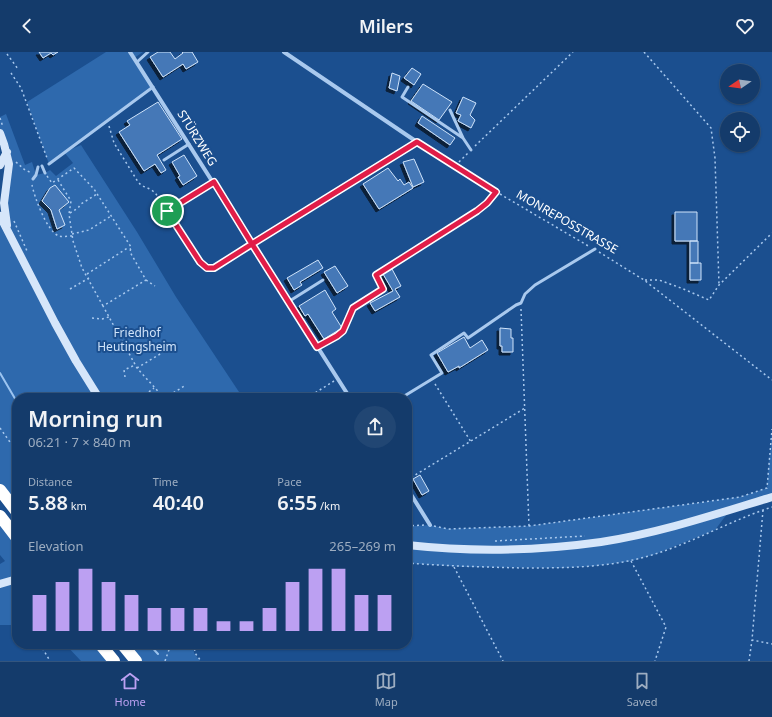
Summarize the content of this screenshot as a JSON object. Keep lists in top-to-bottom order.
{
  "streets": {
    "street": ["STÜRZWEG"],
    "path": ["MONREPOSSTRASSE"]
  },
  "parks": ["Friedhof Heutingsheim"],
  "north": "left",
  "page": {
    "header": "Milers",
    "heading": ["Morning run", "06:21 · 7 × 840 m"],
    "stats": [
      ["Distance", "5.88 km"],
      ["Time", "40:40"],
      ["Pace", "6:55 /km"]
    ],
    "chart": ["Elevation", "265–269 m"],
    "tabs": ["Home", "Map", "Saved"]
  }
}
